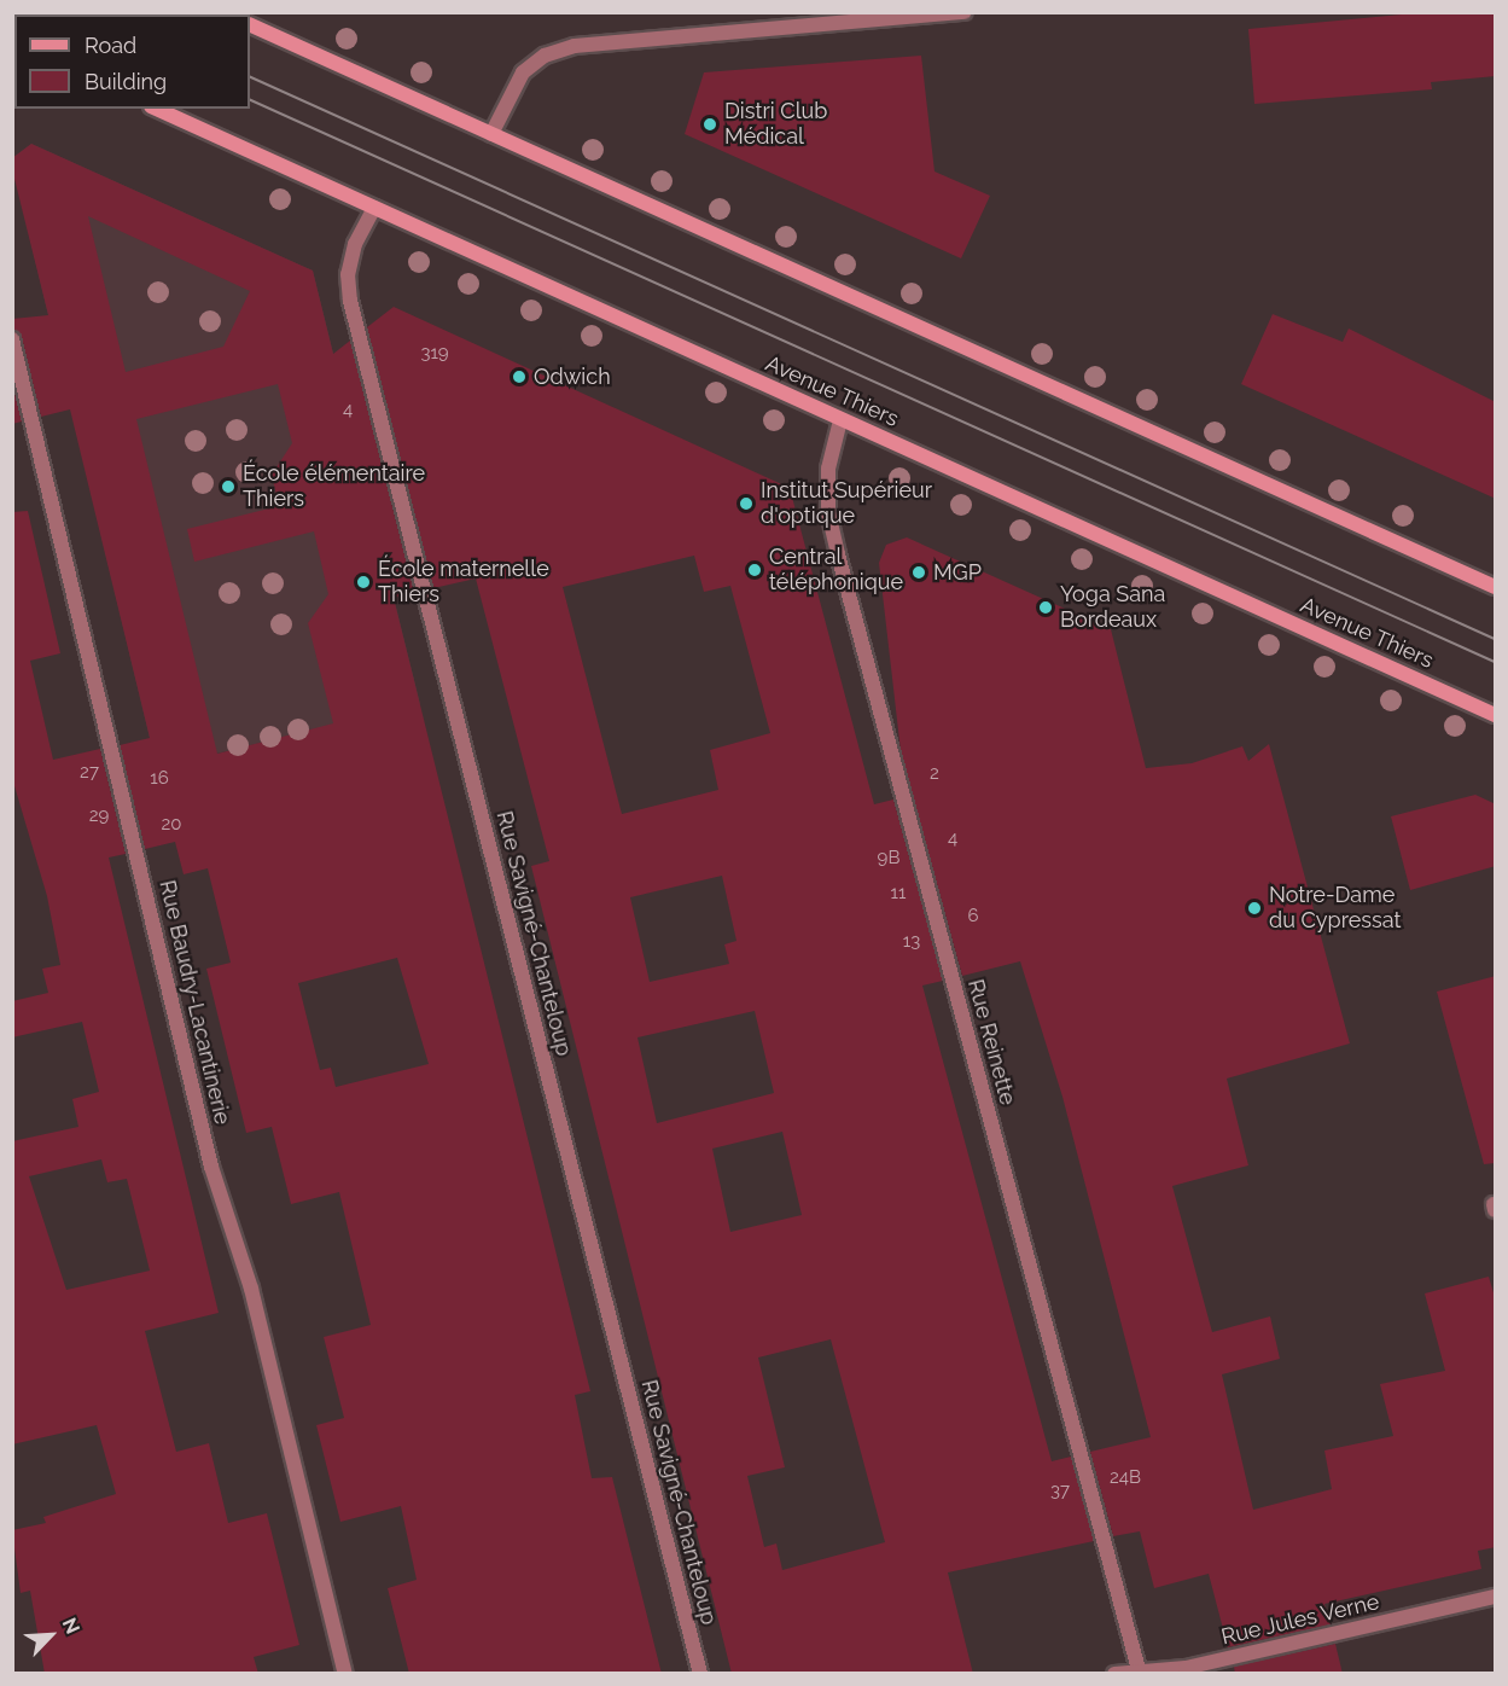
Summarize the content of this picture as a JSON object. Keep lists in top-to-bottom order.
{
  "streets": {
    "main road": ["Avenue Thiers"],
    "street": [
      "Rue Savigné-Chanteloup",
      "Rue Baudry-Lacantinerie",
      "Rue Reinette",
      "Rue Jules Verne"
    ]
  },
  "crossings": [
    ["Avenue Thiers", "Rue Savigné-Chanteloup"],
    ["Avenue Thiers", "Rue Reinette"],
    ["Rue Reinette", "Rue Jules Verne"]
  ],
  "places": [
    "Distri Club Médical",
    "Odwich",
    "École élémentaire Thiers",
    "Institut Supérieur d'optique",
    "Central téléphonique",
    "MGP",
    "École maternelle Thiers",
    "Yoga Sana Bordeaux",
    "Notre-Dame du Cypressat"
  ],
  "house_numbers": [
    "319",
    "4",
    "27",
    "2",
    "16",
    "29",
    "20",
    "4",
    "9B",
    "11",
    "6",
    "13",
    "24B",
    "37"
  ],
  "legend": ["Road", "Building"],
  "north": "top right"
}
